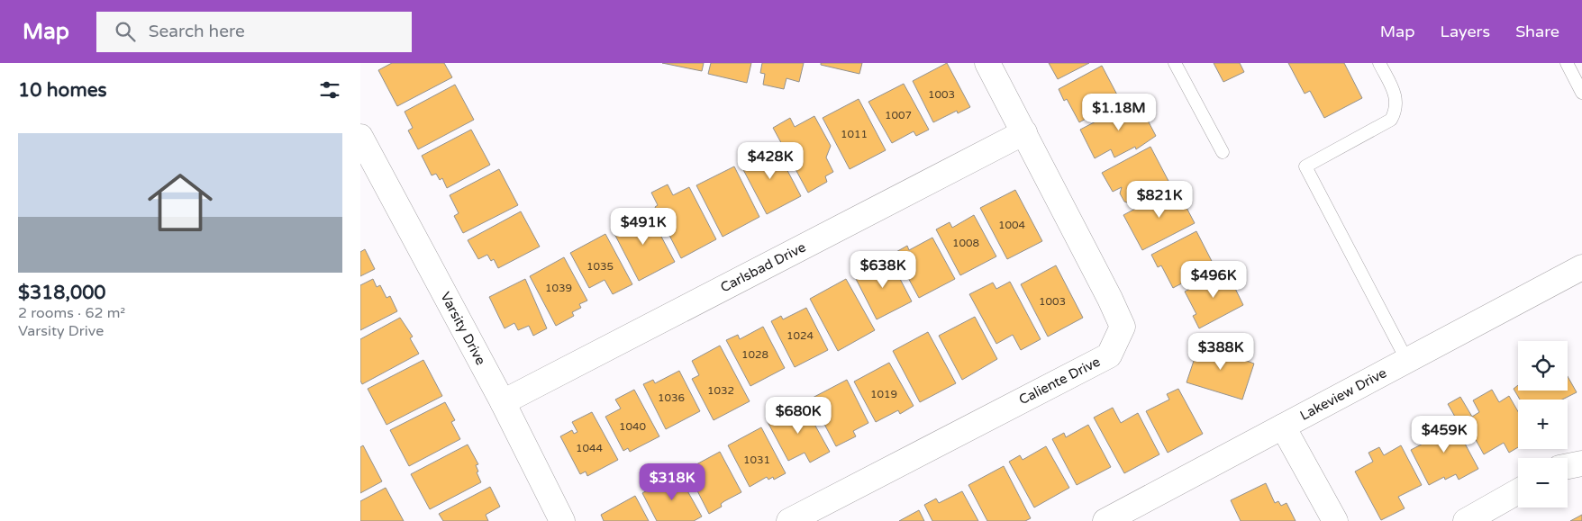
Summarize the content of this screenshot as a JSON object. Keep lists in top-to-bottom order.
{
  "streets": {
    "street": [
      "Carlsbad Drive",
      "Varsity Drive",
      "Caliente Drive",
      "Lakeview Drive"
    ]
  },
  "crossings": [
    ["Carlsbad Drive", "Varsity Drive"],
    ["Carlsbad Drive", "Caliente Drive"]
  ],
  "house_numbers": [
    "1003",
    "1007",
    "1011",
    "1004",
    "1008",
    "1035",
    "1039",
    "1003",
    "1024",
    "1028",
    "1032",
    "1019",
    "1036",
    "1040",
    "1044",
    "1031"
  ],
  "page": {
    "header": "Map",
    "search": "Search here",
    "nav": ["Map", "Layers", "Share"],
    "heading": "10 homes",
    "price": [
      "$1.18M",
      "$428K",
      "$821K",
      "$491K",
      "$638K",
      "$496K",
      "$388K",
      "$680K",
      "$459K",
      "$318K"
    ],
    "list": [
      {
        "name": "$318,000",
        "note": "2 rooms · 62 m² · Varsity Drive"
      }
    ],
    "map_buttons": ["+", "−"]
  }
}
